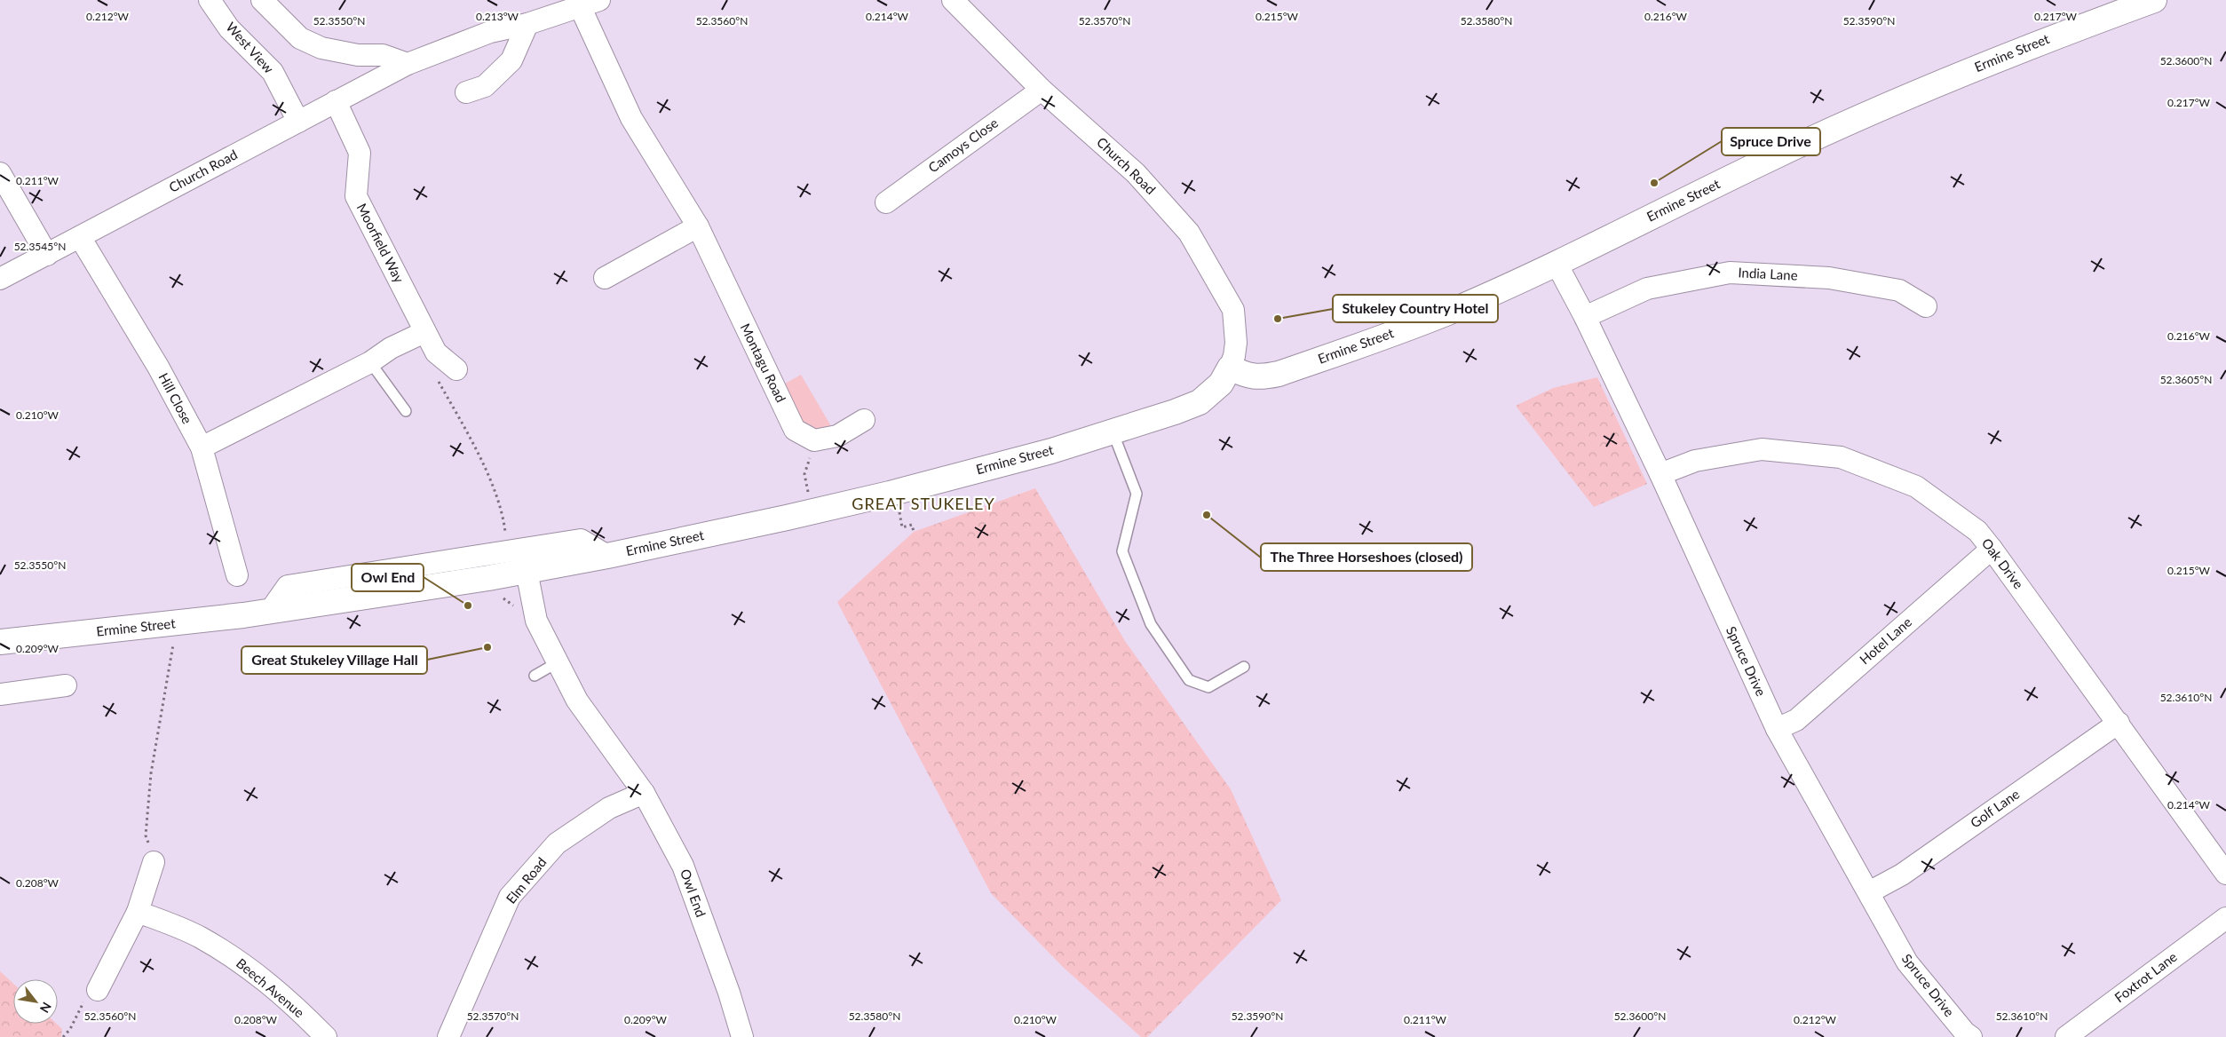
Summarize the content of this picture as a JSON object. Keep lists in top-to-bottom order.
{
  "streets": {
    "street": [
      "West View",
      "Ermine Street",
      "Camoys Close",
      "Church Road",
      "Moorfield Way",
      "India Lane",
      "Montagu Road",
      "Hill Close",
      "Oak Drive",
      "Hotel Lane",
      "Spruce Drive",
      "Golf Lane",
      "Elm Road",
      "Owl End",
      "Foxtrot Lane",
      "Beech Avenue"
    ]
  },
  "crossings": [
    ["West View", "Church Road"],
    ["Ermine Street", "Church Road"],
    ["Ermine Street", "Spruce Drive"],
    ["Ermine Street", "Owl End"],
    ["Camoys Close", "Church Road"],
    ["Church Road", "Moorfield Way"],
    ["Church Road", "Montagu Road"],
    ["Church Road", "Hill Close"],
    ["India Lane", "Spruce Drive"],
    ["Oak Drive", "Hotel Lane"],
    ["Oak Drive", "Spruce Drive"],
    ["Oak Drive", "Golf Lane"],
    ["Hotel Lane", "Spruce Drive"],
    ["Spruce Drive", "Golf Lane"],
    ["Elm Road", "Owl End"]
  ],
  "districts": ["GREAT STUKELEY"],
  "places": [
    "Spruce Drive",
    "Stukeley Country Hotel",
    "The Three Horseshoes (closed)",
    "Owl End",
    "Great Stukeley Village Hall"
  ],
  "north": "bottom right",
  "coordinates": [
    "0.213°W",
    "0.214°W",
    "0.215°W",
    "0.216°W",
    "0.212°W",
    "0.217°W",
    "52.3550°N",
    "52.3560°N",
    "52.3570°N",
    "52.3580°N",
    "52.3590°N",
    "52.3600°N",
    "0.211°W",
    "52.3545°N",
    "52.3605°N",
    "0.210°W",
    "0.209°W",
    "52.3610°N",
    "0.208°W"
  ]
}
